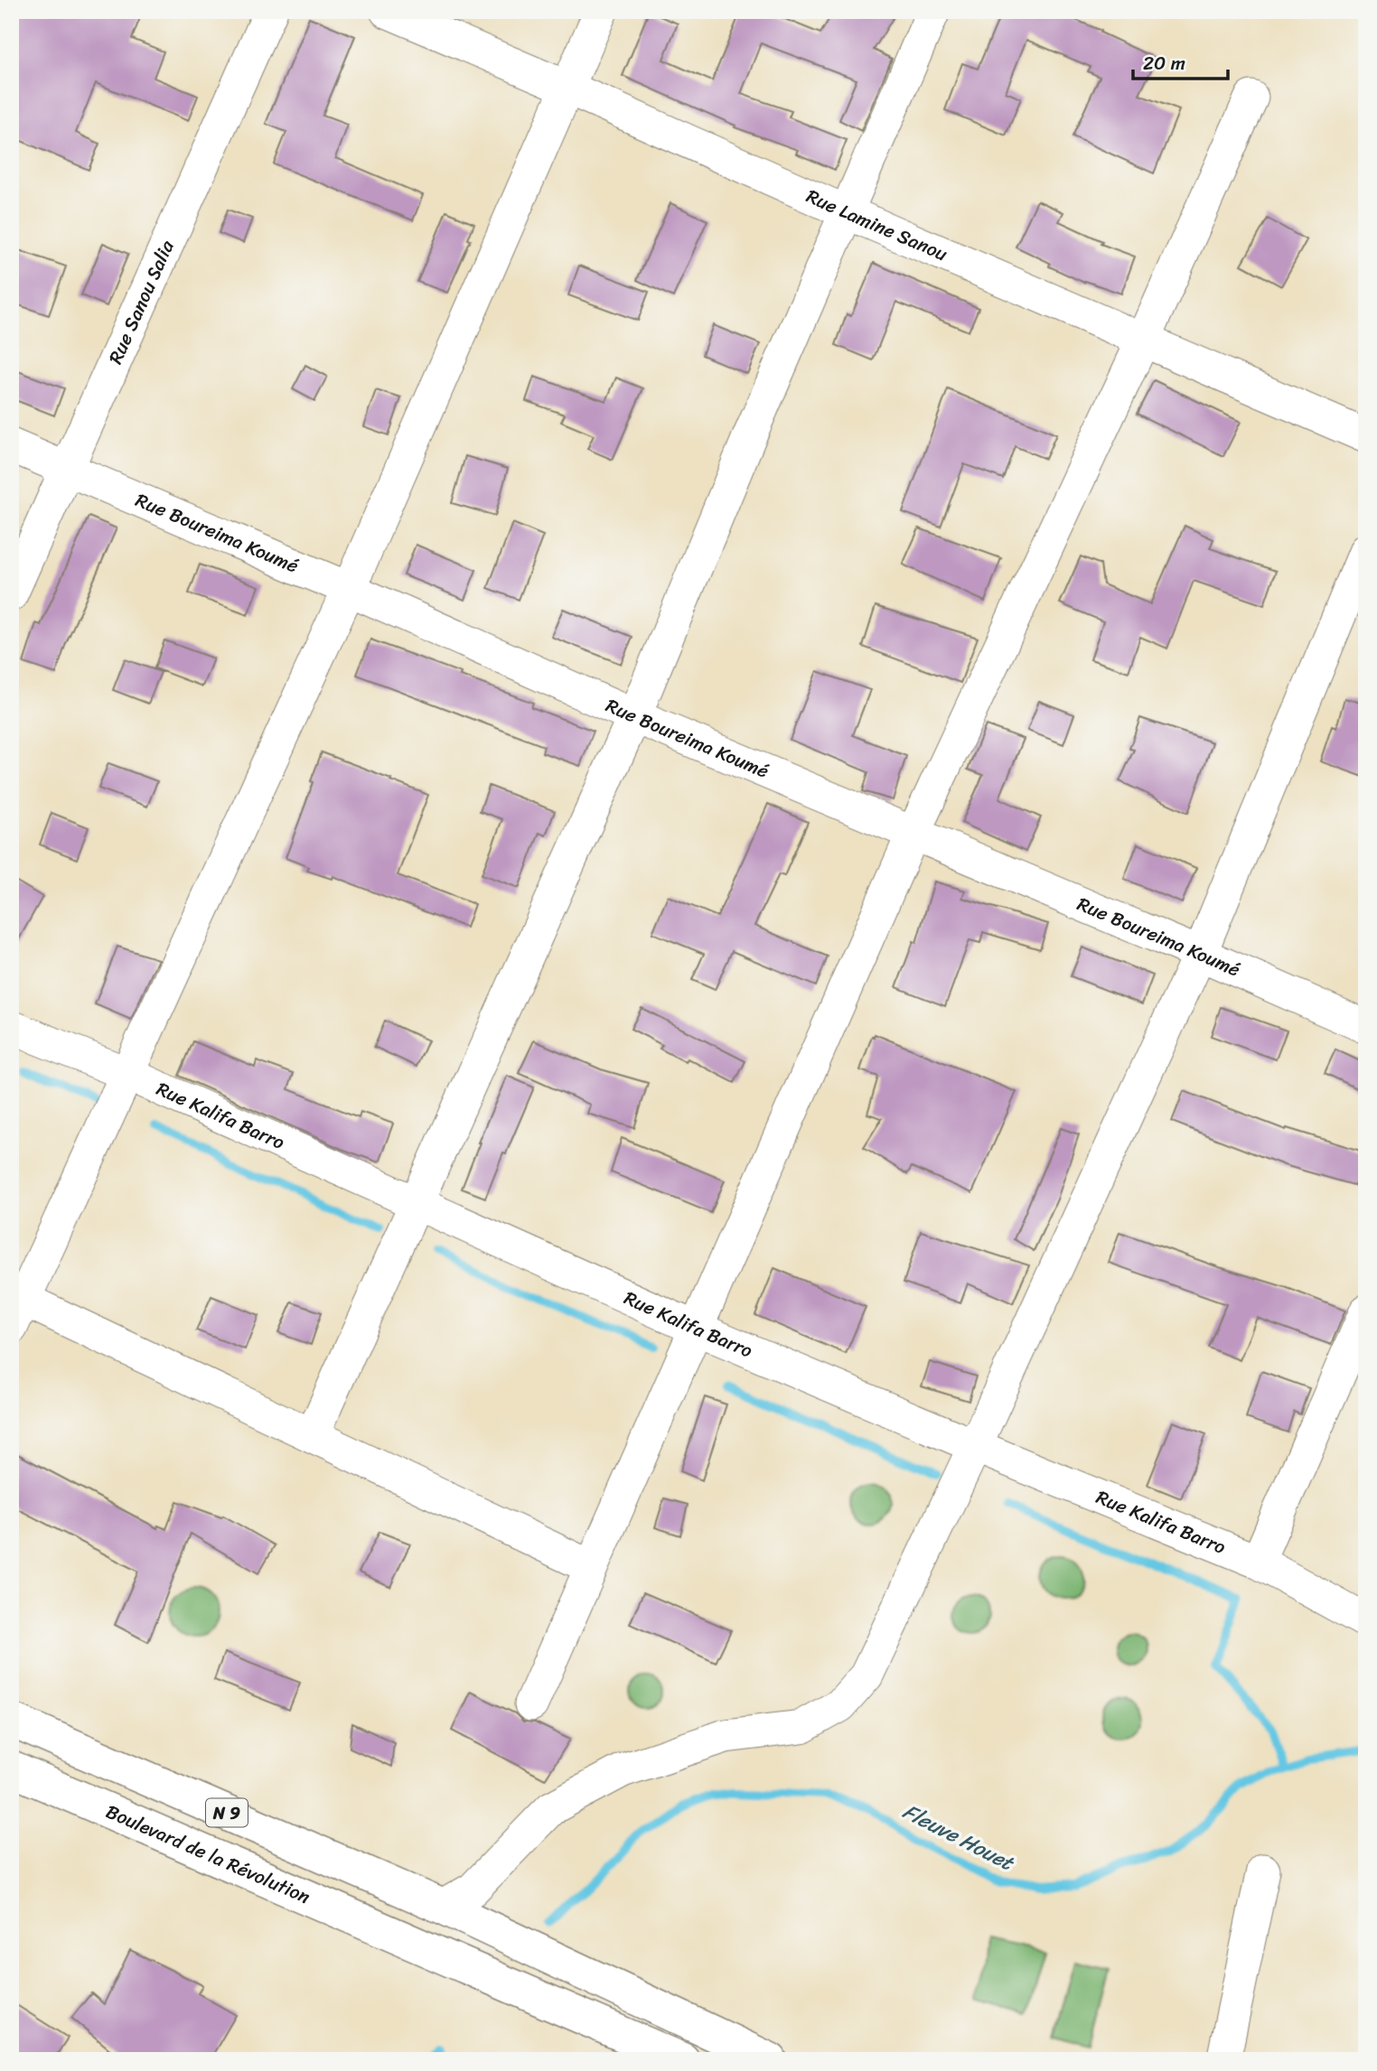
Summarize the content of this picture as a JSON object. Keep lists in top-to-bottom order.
{
  "streets": {
    "main road": ["N 9", "Boulevard de la Révolution"],
    "street": [
      "Rue Lamine Sanou",
      "Rue Sanou Salia",
      "Rue Boureima Koumé",
      "Rue Kalifa Barro"
    ]
  },
  "crossings": [
    ["Rue Sanou Salia", "Rue Boureima Koumé"]
  ],
  "water": ["Fleuve Houet"],
  "scale_bar": "20 m"
}
